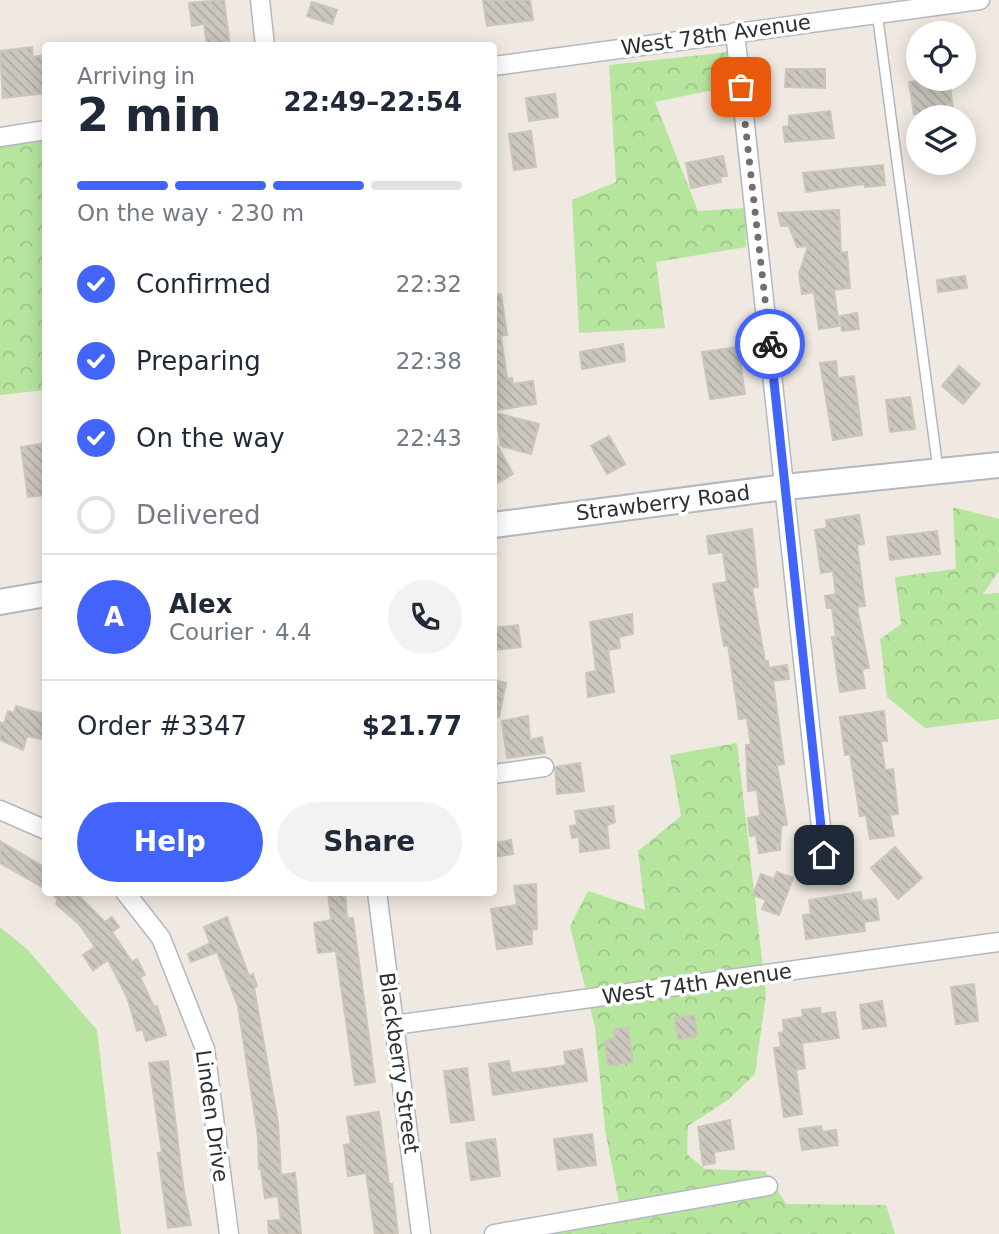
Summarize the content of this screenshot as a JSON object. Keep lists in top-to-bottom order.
{
  "streets": {
    "street": [
      "West 78th Avenue",
      "Strawberry Road",
      "West 74th Avenue",
      "Blackberry Street",
      "Linden Drive"
    ]
  },
  "crossings": [
    ["West 74th Avenue", "Blackberry Street"]
  ],
  "page": {
    "heading": ["2 min", "Arriving in", "22:49–22:54"],
    "panel": [
      "Alex",
      "Courier · 4.4",
      "Order #3347",
      "$21.77"
    ],
    "bar": "On the way · 230 m",
    "list": [
      ["Confirmed", "22:32"],
      ["Preparing", "22:38"],
      ["On the way", "22:43"],
      "Delivered"
    ],
    "round": "A",
    "buttons": ["Help", "Share"]
  }
}
